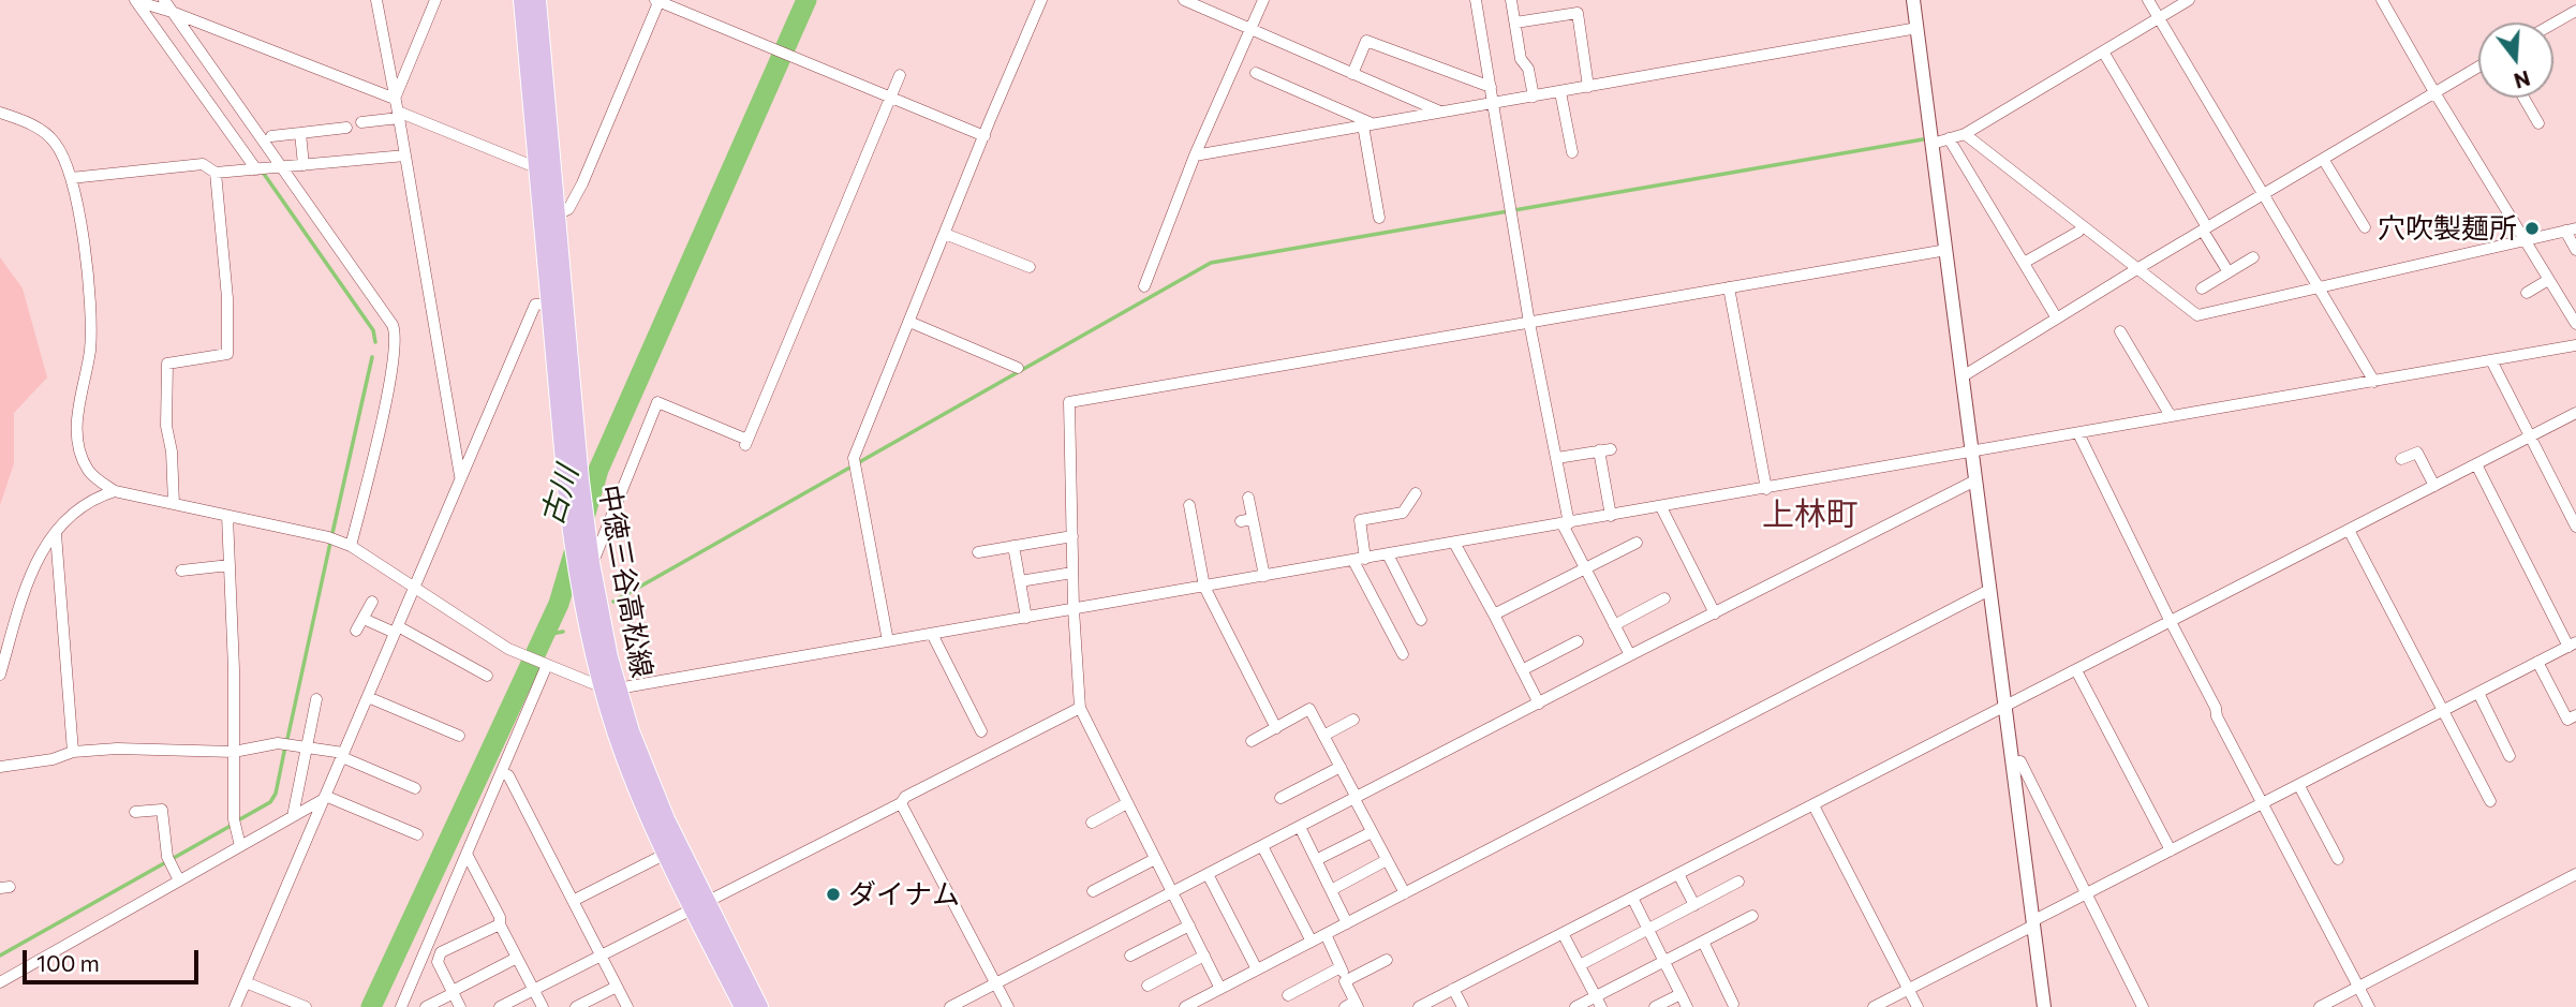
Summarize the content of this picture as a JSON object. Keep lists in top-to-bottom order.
{
  "streets": {
    "main road": ["中徳三谷高松線"]
  },
  "districts": ["上林町"],
  "water": ["古川"],
  "places": ["穴吹製麺所", "ダイナム"],
  "scale_bar": "100 m",
  "north": "bottom"
}
